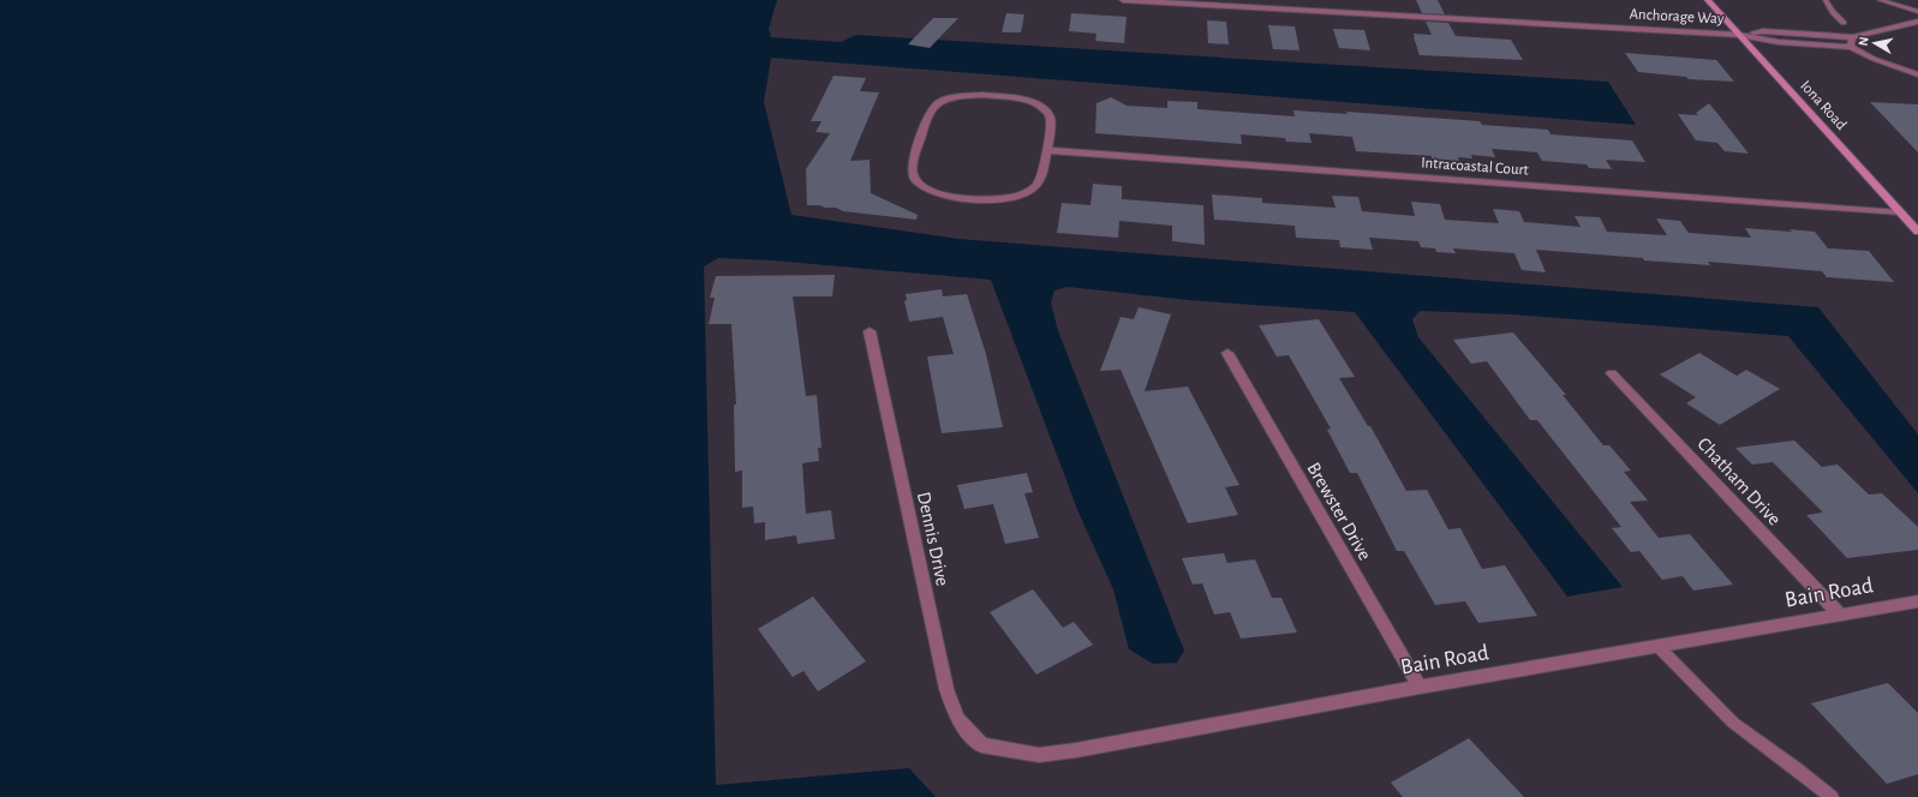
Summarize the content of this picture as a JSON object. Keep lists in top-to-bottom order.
{
  "streets": {
    "street": [
      "Anchorage Way",
      "Iona Road",
      "Intracoastal Court",
      "Chatham Drive",
      "Brewster Drive",
      "Dennis Drive",
      "Bain Road"
    ]
  },
  "crossings": [
    ["Anchorage Way", "Iona Road"],
    ["Iona Road", "Intracoastal Court"],
    ["Chatham Drive", "Bain Road"],
    ["Brewster Drive", "Bain Road"],
    ["Dennis Drive", "Bain Road"]
  ],
  "north": "left"
}
